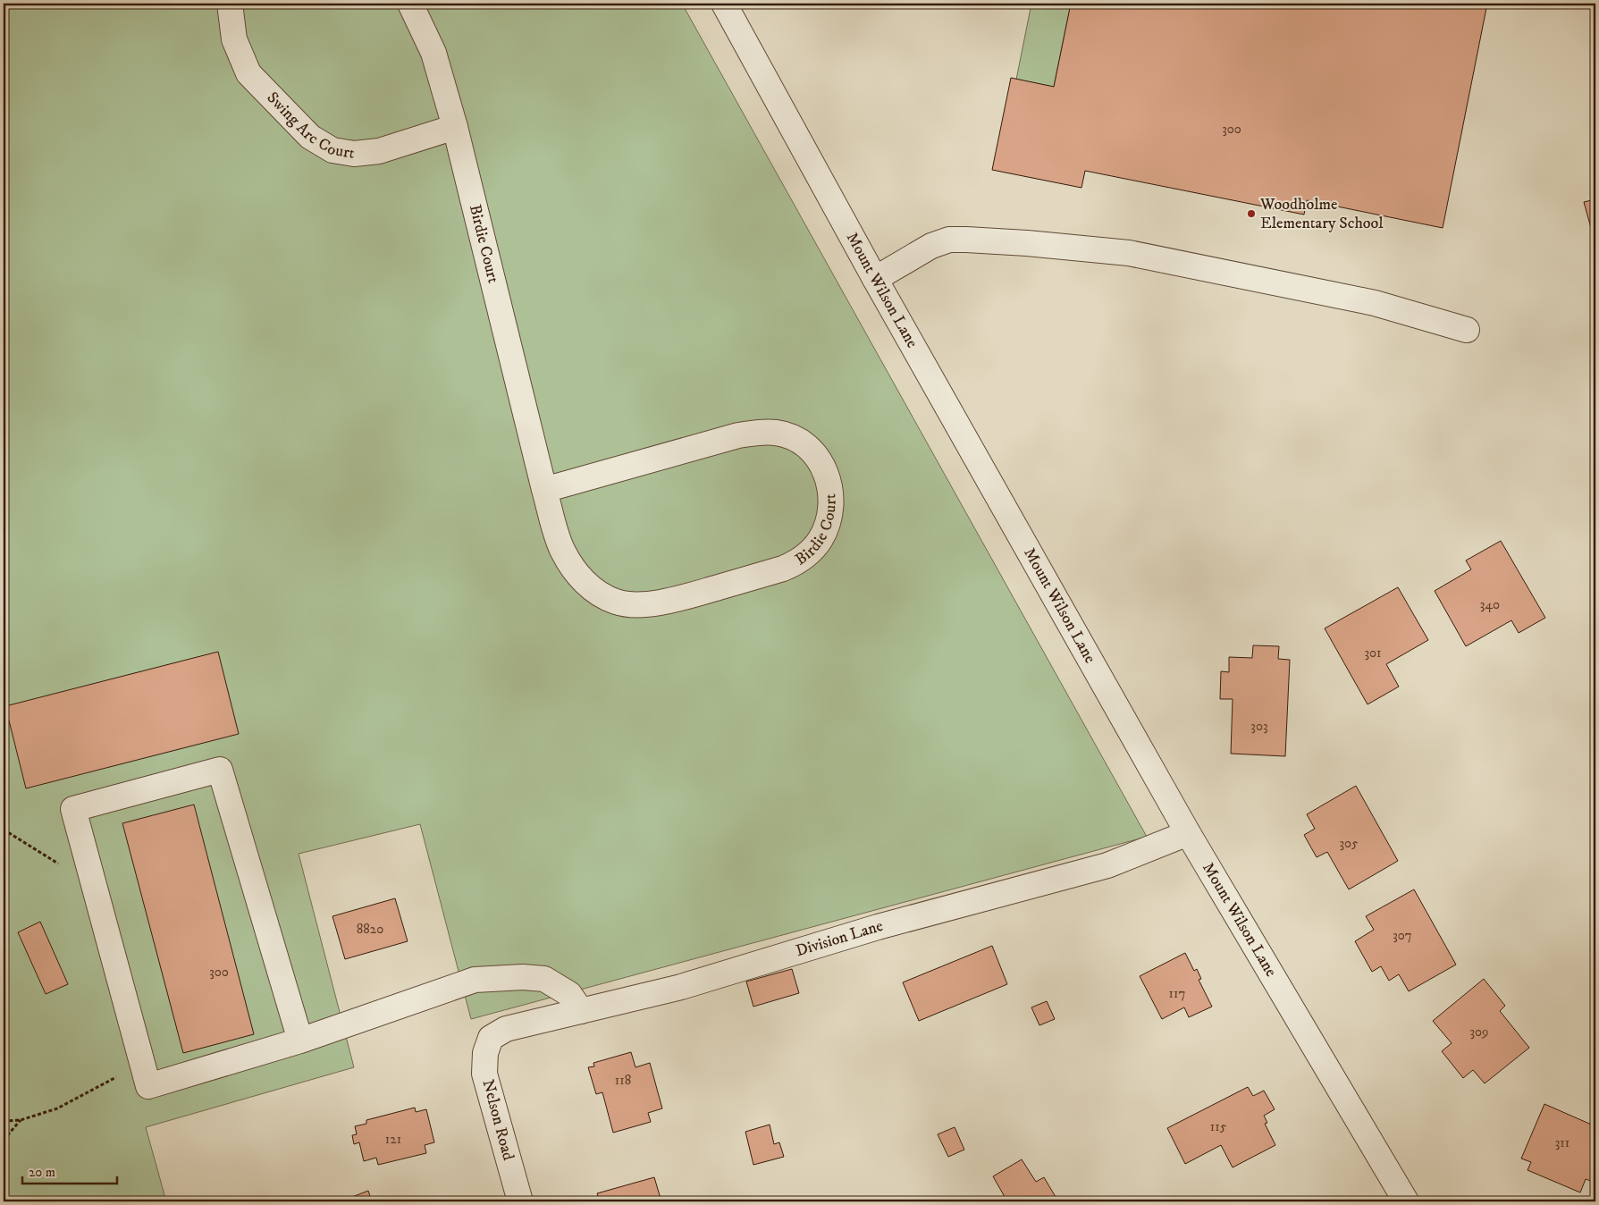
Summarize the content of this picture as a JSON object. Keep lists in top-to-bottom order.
{
  "streets": {
    "street": [
      "Swing Arc Court",
      "Birdie Court",
      "Mount Wilson Lane",
      "Division Lane",
      "Nelson Road"
    ]
  },
  "crossings": [
    ["Swing Arc Court", "Birdie Court"],
    ["Mount Wilson Lane", "Division Lane"],
    ["Division Lane", "Nelson Road"]
  ],
  "places": ["Woodholme Elementary School"],
  "house_numbers": [
    "300",
    "340",
    "301",
    "303",
    "305",
    "8820",
    "307",
    "300",
    "117",
    "309",
    "118",
    "115",
    "121",
    "311"
  ],
  "scale_bar": "20 m"
}
